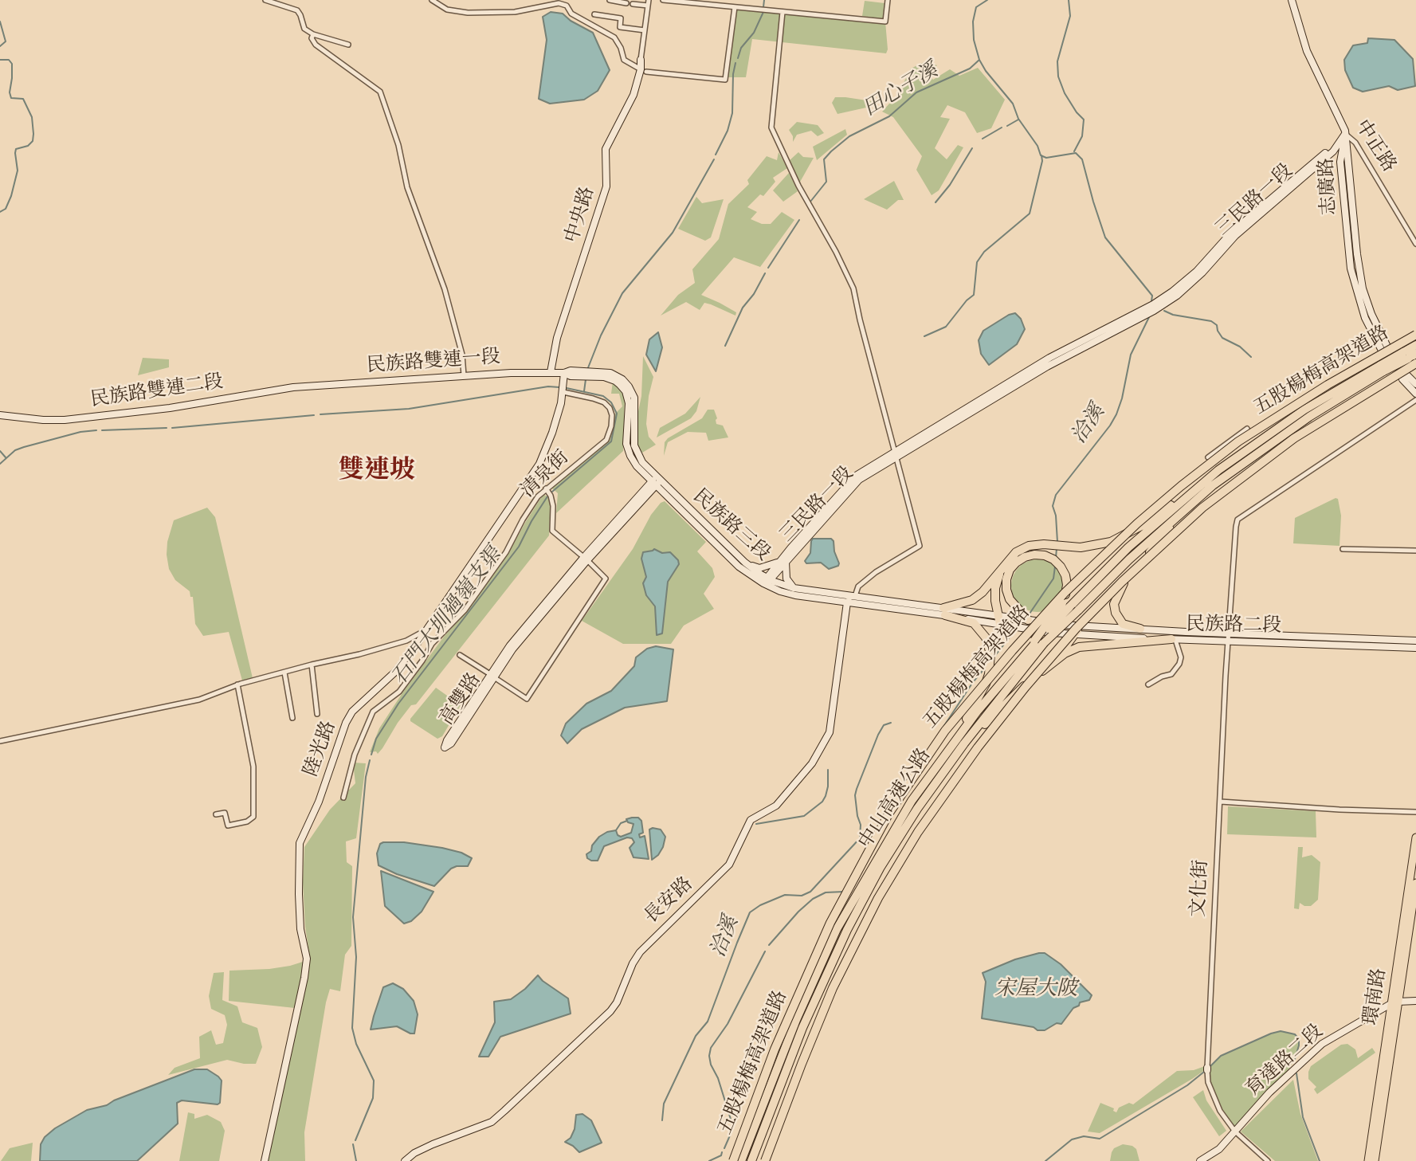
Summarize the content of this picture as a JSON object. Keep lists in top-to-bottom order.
{
  "streets": {
    "highway": ["五股楊梅高架道路", "中山高速公路"],
    "main road": ["環南路"],
    "street": [
      "中正路",
      "志廣路",
      "三民路一段",
      "中央路",
      "民族路雙連一段",
      "民族路雙連二段",
      "清泉街",
      "民族路三段",
      "民族路二段",
      "高雙路",
      "陸光路",
      "文化街",
      "長安路",
      "育達路二段"
    ]
  },
  "crossings": [
    ["中正路", "志廣路"],
    ["中正路", "三民路一段"],
    ["志廣路", "三民路一段"],
    ["三民路一段", "民族路三段"],
    ["中央路", "民族路雙連一段"],
    ["中央路", "民族路三段"],
    ["民族路雙連一段", "民族路雙連二段"],
    ["民族路雙連一段", "民族路三段"],
    ["清泉街", "陸光路"],
    ["民族路三段", "民族路二段"],
    ["民族路三段", "高雙路"],
    ["民族路三段", "陸光路"],
    ["民族路三段", "長安路"],
    ["民族路二段", "文化街"],
    ["文化街", "育達路二段"],
    ["環南路", "育達路二段"]
  ],
  "districts": ["雙連坡"],
  "water": [
    "田心子溪",
    "洽溪",
    "石門大圳過嶺支渠",
    "宋屋大陂"
  ]
}
